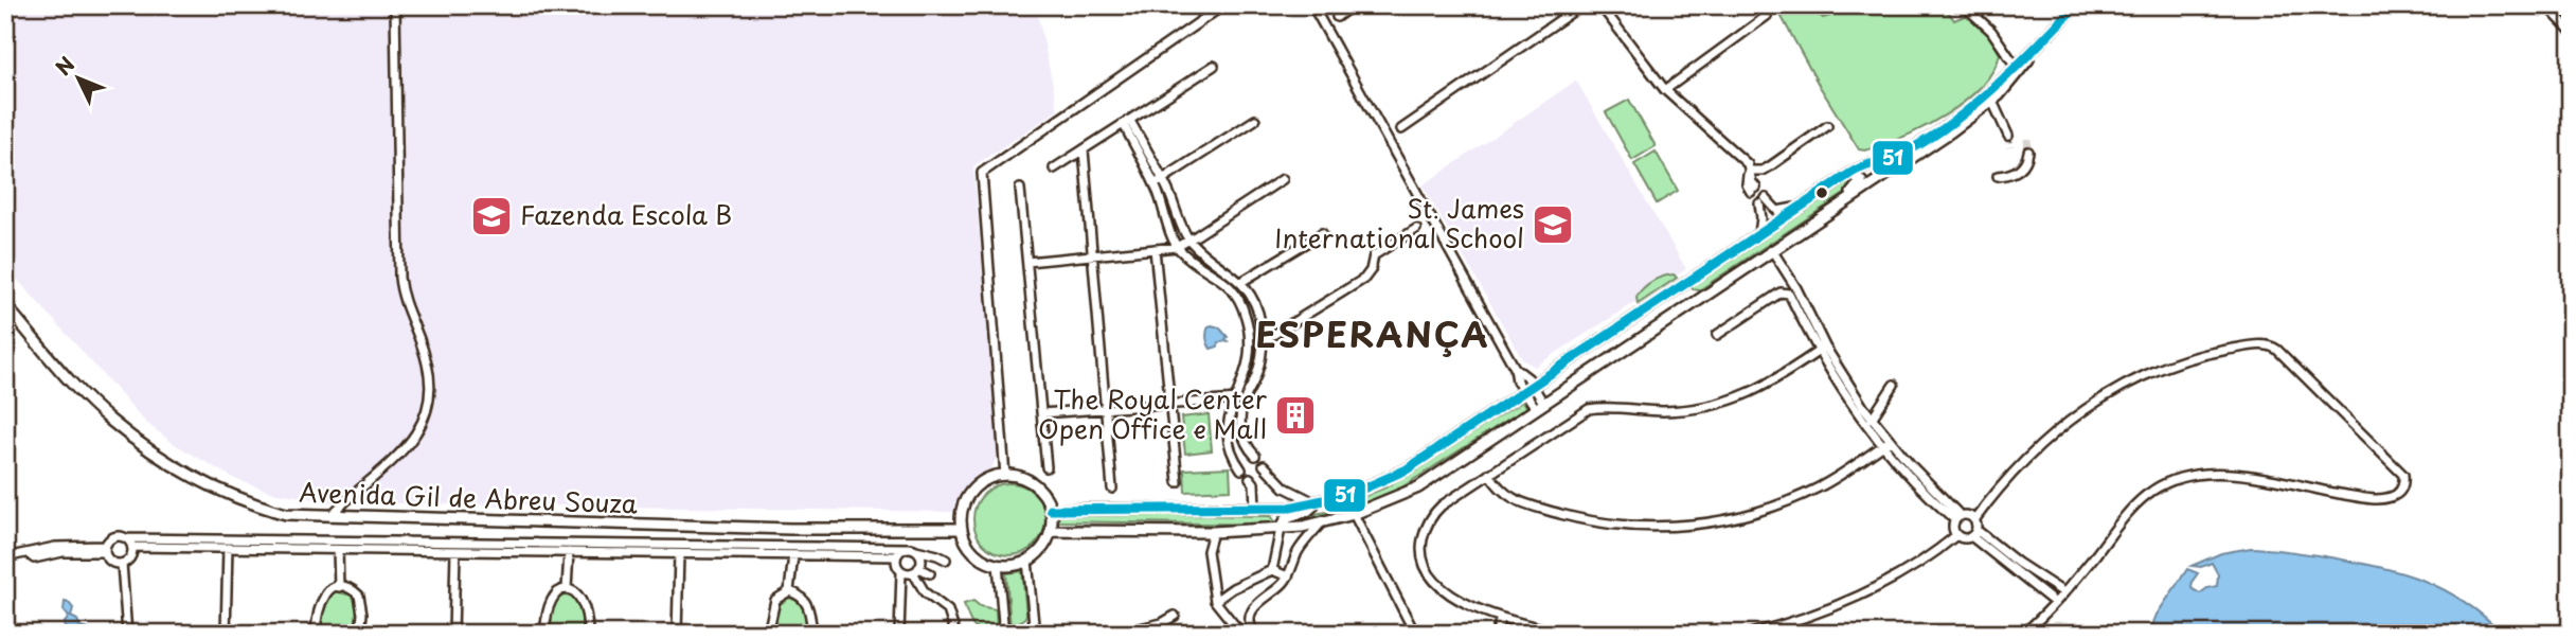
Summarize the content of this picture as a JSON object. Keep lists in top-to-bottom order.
{
  "streets": {
    "street": ["Avenida Gil de Abreu Souza"]
  },
  "districts": ["ESPERANÇA"],
  "places": {
    "school or university": ["Fazenda Escola B", "St. James International School"],
    "building": ["The Royal Center Open Office e Mall"]
  },
  "lines": ["transit line 51"],
  "north": "top left"
}
